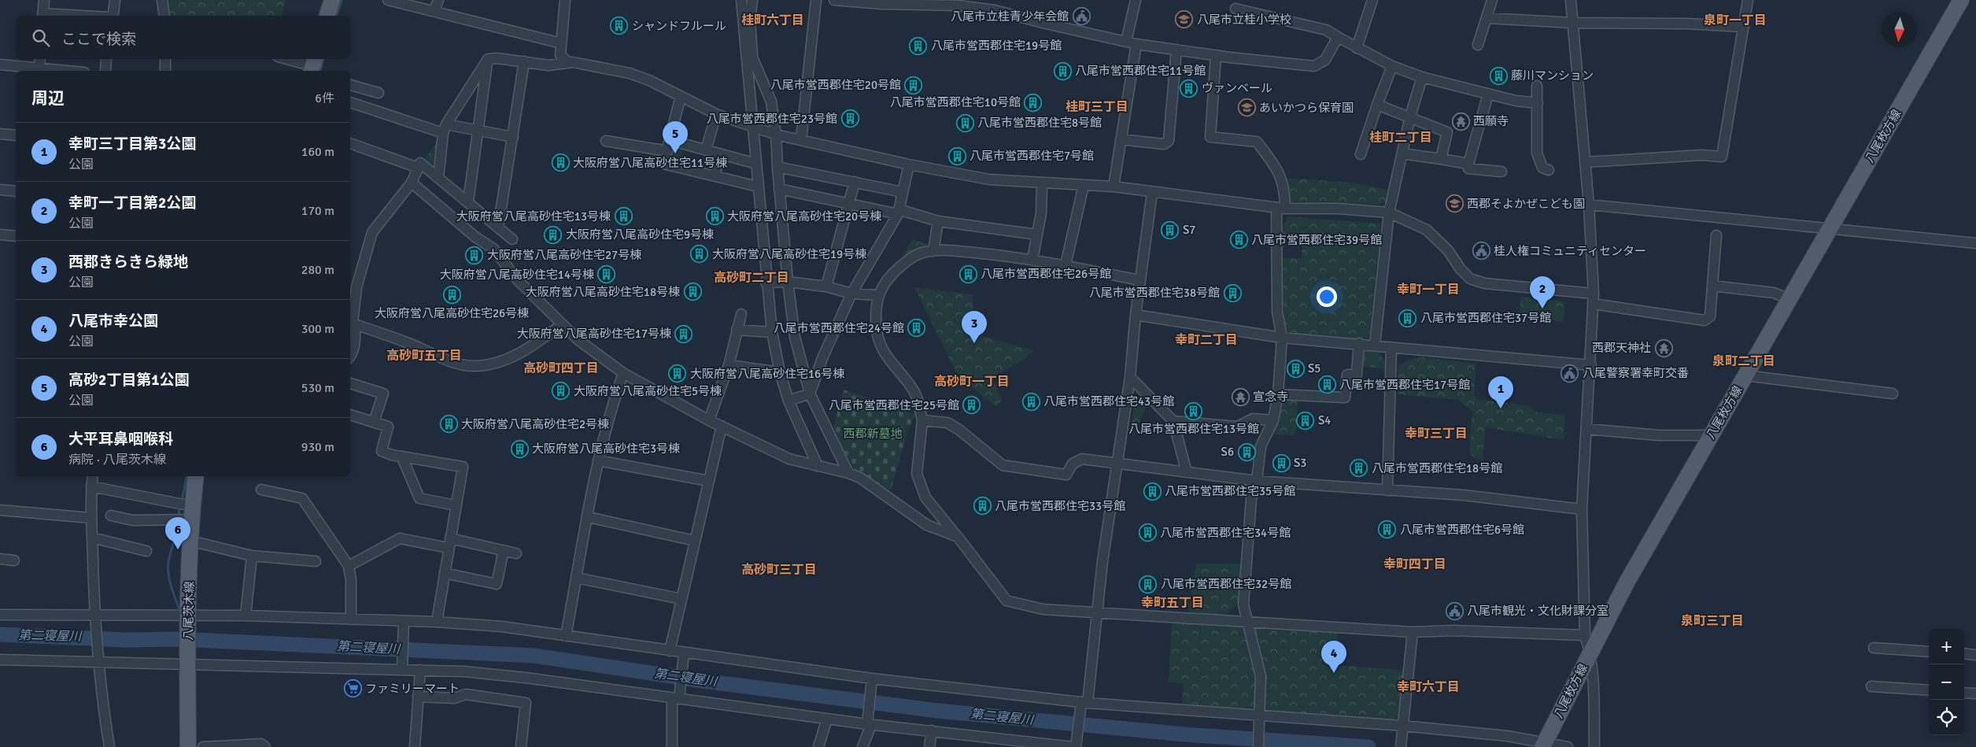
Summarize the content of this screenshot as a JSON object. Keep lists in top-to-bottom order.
{
  "streets": {
    "main road": ["八尾枚方線", "八尾茨木線"]
  },
  "districts": [
    "桂町六丁目",
    "泉町一丁目",
    "桂町三丁目",
    "桂町二丁目",
    "高砂町二丁目",
    "幸町一丁目",
    "幸町二丁目",
    "高砂町五丁目",
    "泉町二丁目",
    "高砂町四丁目",
    "高砂町一丁目",
    "幸町三丁目",
    "幸町四丁目",
    "高砂町三丁目",
    "幸町五丁目",
    "泉町三丁目",
    "幸町六丁目"
  ],
  "water": ["第二寝屋川"],
  "parks": ["西郡新墓地"],
  "places": {
    "public building": [
      "八尾市立桂青少年会館",
      "桂人権コミュニティセンター",
      "八尾警察署幸町交番",
      "八尾市観光・文化財課分室"
    ],
    "school or university": ["八尾市立桂小学校", "あいかつら保育園", "西郡そよかぜこども園"],
    "building": [
      "シャンドフルール",
      "八尾市営西郡住宅19号館",
      "八尾市営西郡住宅11号館",
      "藤川マンション",
      "八尾市営西郡住宅20号館",
      "ヴァンベール",
      "八尾市営西郡住宅10号館",
      "八尾市営西郡住宅23号館",
      "八尾市営西郡住宅8号館",
      "八尾市営西郡住宅7号館",
      "大阪府営八尾高砂住宅11号棟",
      "大阪府営八尾高砂住宅13号棟",
      "大阪府営八尾高砂住宅20号棟",
      "S7",
      "大阪府営八尾高砂住宅9号棟",
      "八尾市営西郡住宅39号館",
      "大阪府営八尾高砂住宅19号棟",
      "大阪府営八尾高砂住宅27号棟",
      "八尾市営西郡住宅26号館",
      "大阪府営八尾高砂住宅14号棟",
      "大阪府営八尾高砂住宅18号棟",
      "八尾市営西郡住宅38号館",
      "大阪府営八尾高砂住宅26号棟",
      "八尾市営西郡住宅37号館",
      "八尾市営西郡住宅24号館",
      "大阪府営八尾高砂住宅17号棟",
      "S5",
      "大阪府営八尾高砂住宅16号棟",
      "八尾市営西郡住宅17号館",
      "大阪府営八尾高砂住宅5号棟",
      "八尾市営西郡住宅43号館",
      "八尾市営西郡住宅25号館",
      "八尾市営西郡住宅13号館",
      "S4",
      "大阪府営八尾高砂住宅2号棟",
      "大阪府営八尾高砂住宅3号棟",
      "S6",
      "S3",
      "八尾市営西郡住宅18号館",
      "八尾市営西郡住宅35号館",
      "八尾市営西郡住宅33号館",
      "八尾市営西郡住宅6号館",
      "八尾市営西郡住宅34号館",
      "八尾市営西郡住宅32号館"
    ],
    "temple": ["西願寺", "西郡天神社", "宣念寺"],
    "supermarket": ["ファミリーマート"]
  },
  "north": "bottom",
  "page": {
    "search": "ここで検索",
    "heading": ["周辺", "6件"],
    "pins": [
      "5",
      "2",
      "3",
      "1",
      "6",
      "4"
    ],
    "list": [
      {
        "mark": "1",
        "name": "幸町三丁目第3公園",
        "note": "公園",
        "value": "160 m"
      },
      {
        "mark": "2",
        "name": "幸町一丁目第2公園",
        "note": "公園",
        "value": "170 m"
      },
      {
        "mark": "3",
        "name": "西郡きらきら緑地",
        "note": "公園",
        "value": "280 m"
      },
      {
        "mark": "4",
        "name": "八尾市幸公園",
        "note": "公園",
        "value": "300 m"
      },
      {
        "mark": "5",
        "name": "高砂2丁目第1公園",
        "note": "公園",
        "value": "530 m"
      },
      {
        "mark": "6",
        "name": "大平耳鼻咽喉科",
        "note": "病院 · 八尾茨木線",
        "value": "930 m"
      }
    ],
    "map_buttons": ["+", "−"]
  }
}
